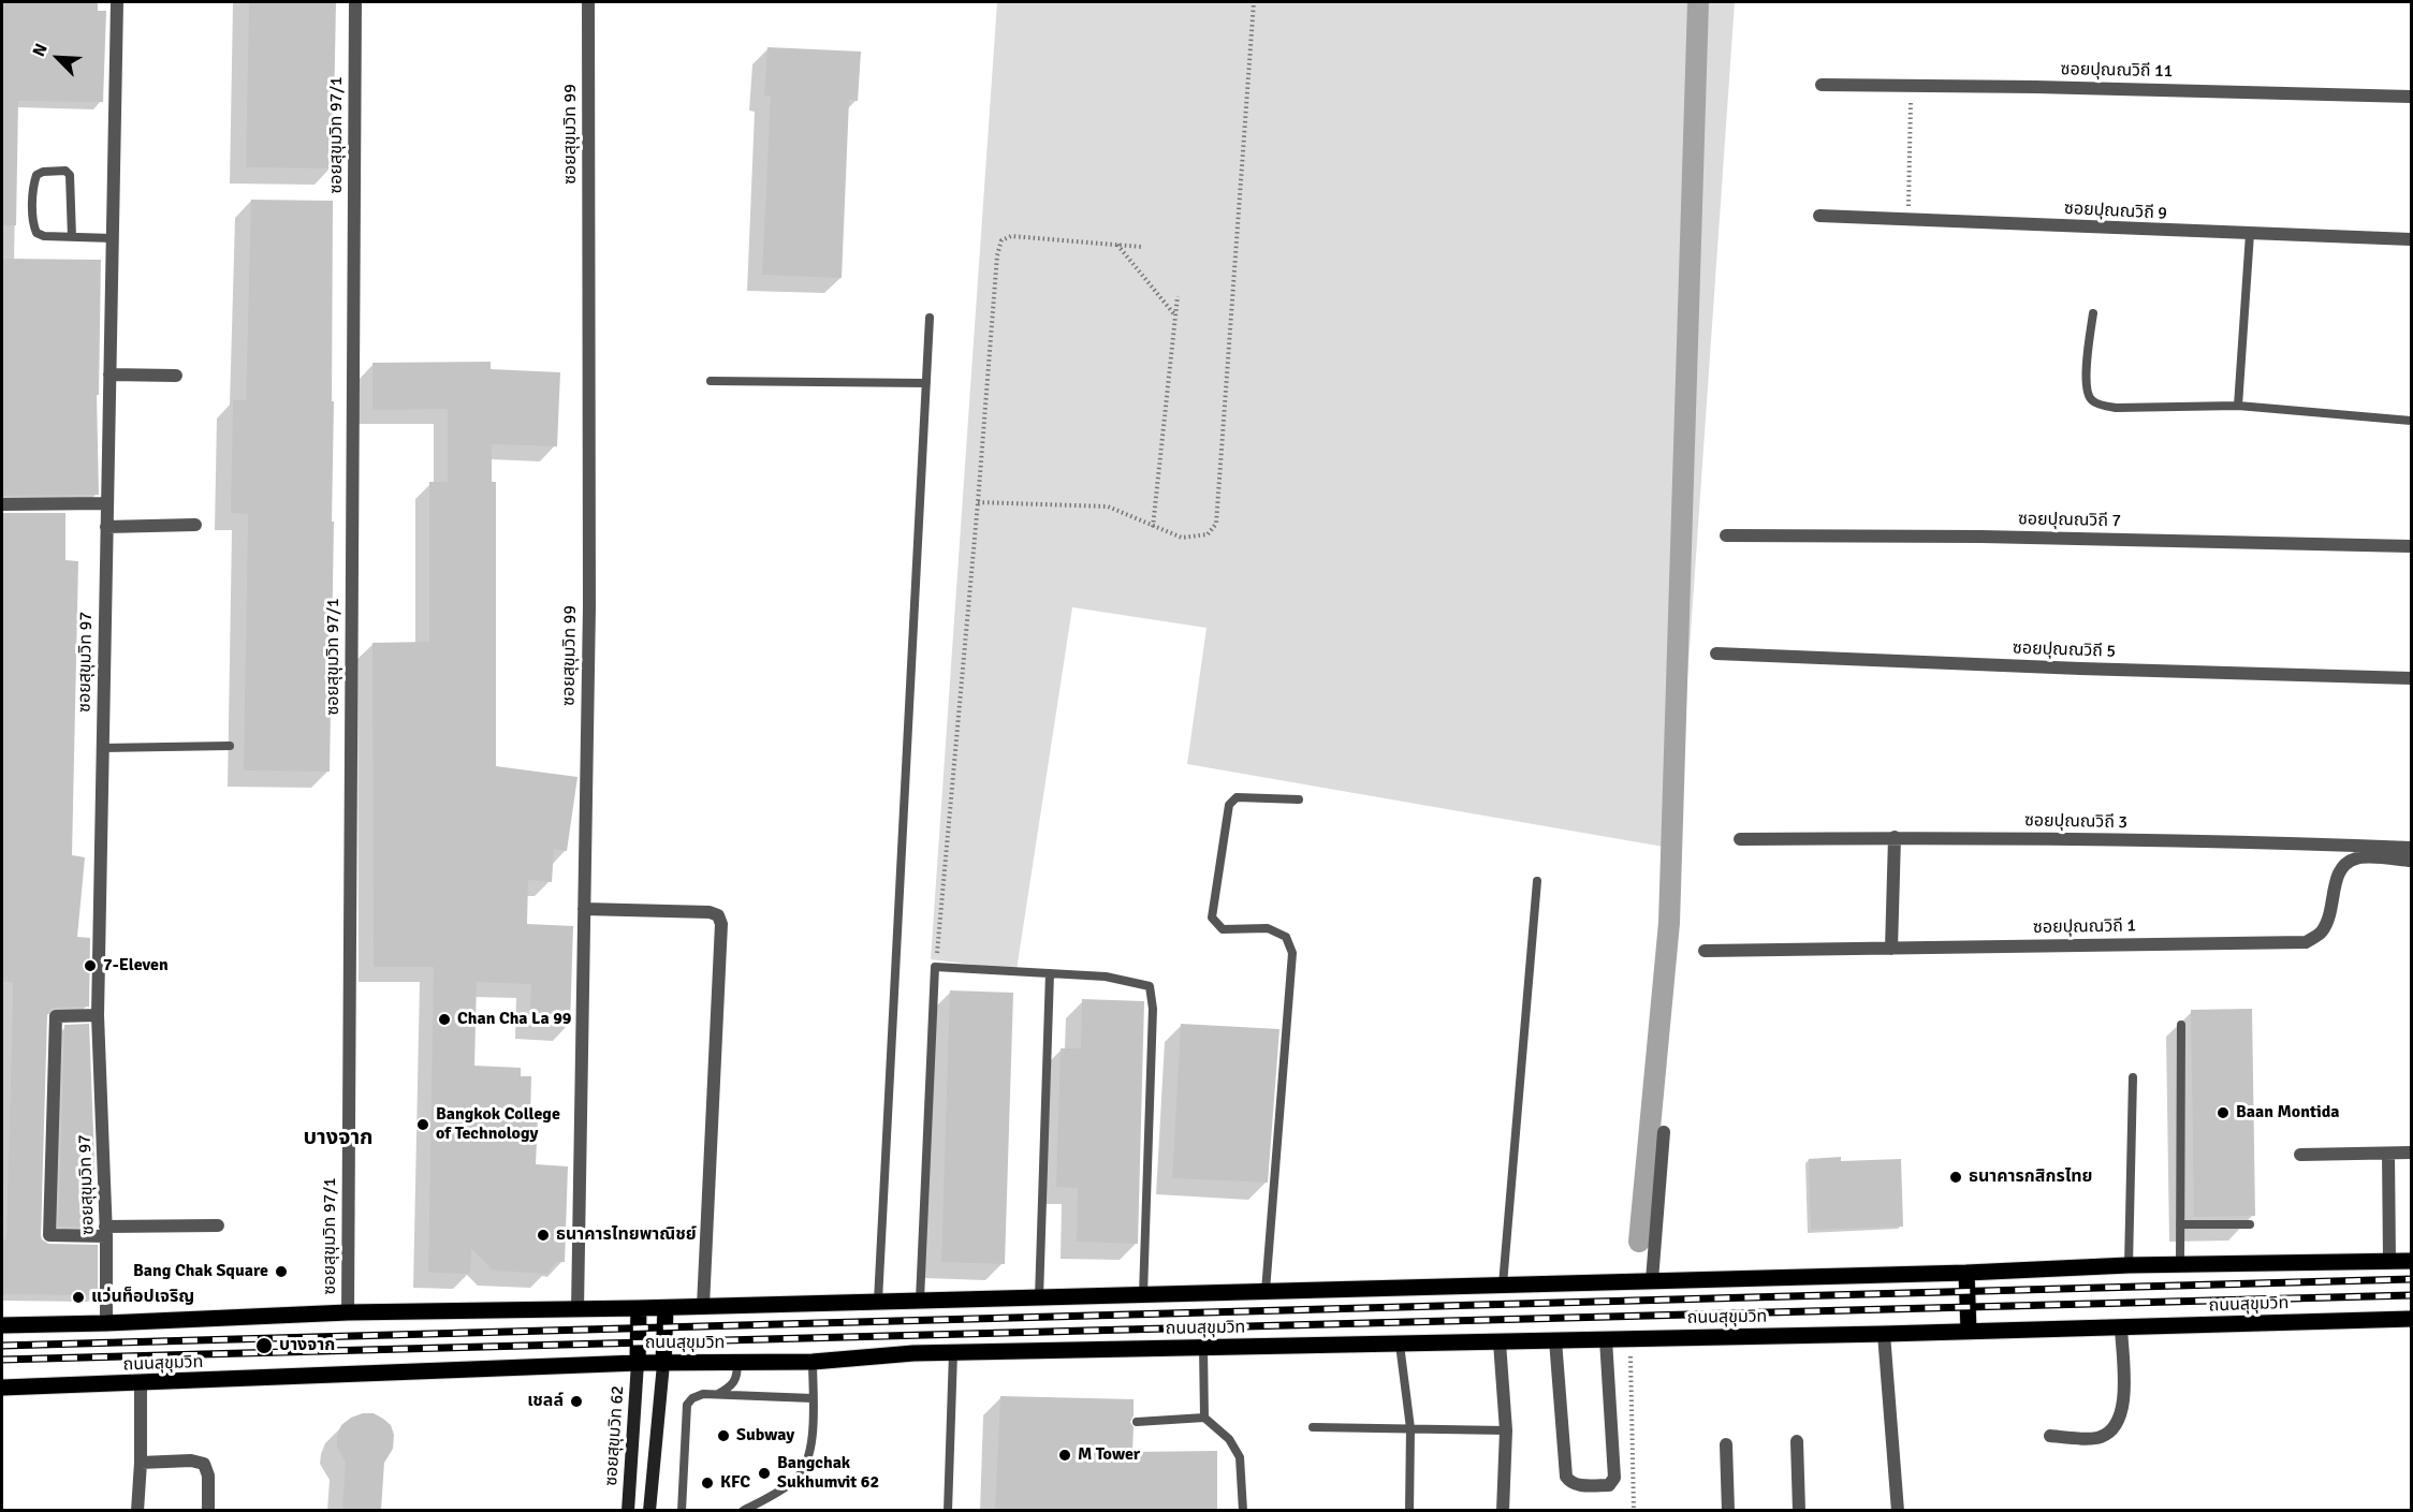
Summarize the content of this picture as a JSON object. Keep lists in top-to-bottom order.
{
  "streets": {
    "main road": ["ถนนสุขุมวิท"],
    "street": [
      "ซอยปุณณวิถี 11",
      "ซอยสุขุมวิท 99",
      "ซอยสุขุมวิท 97/1",
      "ซอยปุณณวิถี 9",
      "ซอยปุณณวิถี 7",
      "ซอยปุณณวิถี 5",
      "ซอยสุขุมวิท 97",
      "ซอยปุณณวิถี 3",
      "ซอยปุณณวิถี 1",
      "ซอยสุขุมวิท 62"
    ]
  },
  "crossings": [
    ["ซอยสุขุมวิท 99", "ถนนสุขุมวิท"],
    ["ซอยสุขุมวิท 97/1", "ถนนสุขุมวิท"],
    ["ซอยสุขุมวิท 97", "ถนนสุขุมวิท"],
    ["ถนนสุขุมวิท", "ซอยสุขุมวิท 62"]
  ],
  "districts": ["บางจาก"],
  "places": [
    "7-Eleven",
    "Chan Cha La 99",
    "Baan Montida",
    "Bangkok College of Technology",
    "ธนาคารกสิกรไทย",
    "ธนาคารไทยพาณิชย์",
    "Bang Chak Square",
    "แว่นท็อปเจริญ",
    "บางจาก",
    "เชลล์",
    "Subway",
    "M Tower",
    "Bangchak Sukhumvit 62",
    "KFC"
  ],
  "north": "top left"
}
